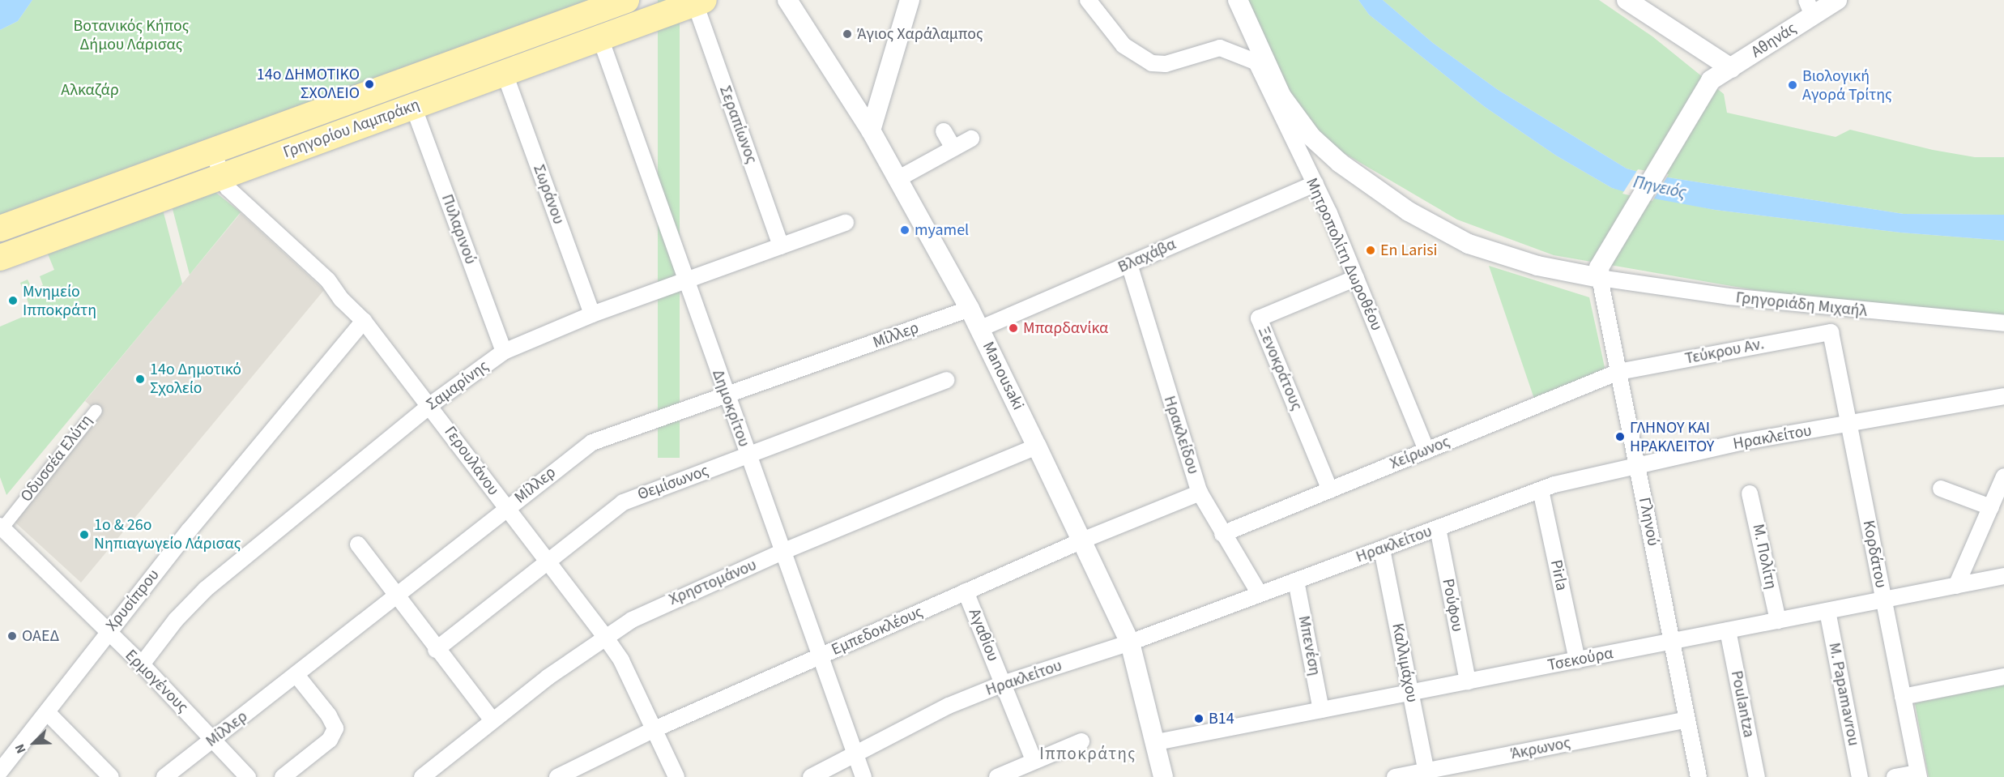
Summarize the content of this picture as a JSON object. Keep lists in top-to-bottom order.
{
  "streets": {
    "main road": ["Γρηγορίου Λαμπράκη"],
    "street": [
      "Αθηνάς",
      "Σεραπίωνος",
      "Σωράνου",
      "Πυλαρινού",
      "Μητροπολίτη Δωροθέου",
      "Βλαχάβα",
      "Γρηγοριάδη Μιχαήλ",
      "Μίλλερ",
      "Τεύκρου Αν.",
      "Ξενοκράτους",
      "Manousaki",
      "Σαμαρίνης",
      "Δημοκρίτου",
      "Ηρακλείδου",
      "Ηρακλείτου",
      "Χείρωνος",
      "Οδυσσέα Ελύτη",
      "Γερουλάνου",
      "Θεμίσωνος",
      "Γληνού",
      "Κορδάτου",
      "Μ. Πολίτη",
      "Pirla",
      "Χρηστομάνου",
      "Χρυσίπpου",
      "Ρούφου",
      "Εμπεδοκλέους",
      "Αγαθίου",
      "Μπενέση",
      "Τσεκούρα",
      "Καλλιμάχου",
      "Ερμογένους",
      "M. Papamavrou",
      "Poulantza",
      "Άκρωνος"
    ]
  },
  "crossings": [
    ["Αθηνάς", "Μητροπολίτη Δωροθέου"],
    ["Αθηνάς", "Γρηγοριάδη Μιχαήλ"],
    ["Αθηνάς", "Γληνού"],
    ["Σεραπίωνος", "Γρηγορίου Λαμπράκη"],
    ["Σεραπίωνος", "Σαμαρίνης"],
    ["Γρηγορίου Λαμπράκη", "Σωράνου"],
    ["Γρηγορίου Λαμπράκη", "Πυλαρινού"],
    ["Γρηγορίου Λαμπράκη", "Δημοκρίτου"],
    ["Γρηγορίου Λαμπράκη", "Γερουλάνου"],
    ["Σωράνου", "Σαμαρίνης"],
    ["Πυλαρινού", "Σαμαρίνης"],
    ["Μητροπολίτη Δωροθέου", "Βλαχάβα"],
    ["Μητροπολίτη Δωροθέου", "Γρηγοριάδη Μιχαήλ"],
    ["Μητροπολίτη Δωροθέου", "Ξενοκράτους"],
    ["Μητροπολίτη Δωροθέου", "Χείρωνος"],
    ["Μητροπολίτη Δωροθέου", "Γληνού"],
    ["Βλαχάβα", "Manousaki"],
    ["Βλαχάβα", "Ηρακλείδου"],
    ["Γρηγοριάδη Μιχαήλ", "Γληνού"],
    ["Μίλλερ", "Manousaki"],
    ["Μίλλερ", "Δημοκρίτου"],
    ["Μίλλερ", "Γερουλάνου"],
    ["Μίλλερ", "Ερμογένους"],
    ["Τεύκρου Αν.", "Χείρωνος"],
    ["Τεύκρου Αν.", "Γληνού"],
    ["Τεύκρου Αν.", "Κορδάτου"],
    ["Ξενοκράτους", "Χείρωνος"],
    ["Manousaki", "Ηρακλείτου"],
    ["Manousaki", "Χρηστομάνου"],
    ["Manousaki", "Εμπεδοκλέους"],
    ["Manousaki", "Τσεκούρα"],
    ["Σαμαρίνης", "Δημοκρίτου"],
    ["Σαμαρίνης", "Γερουλάνου"],
    ["Σαμαρίνης", "Ερμογένους"],
    ["Δημοκρίτου", "Ηρακλείτου"],
    ["Δημοκρίτου", "Θεμίσωνος"],
    ["Δημοκρίτου", "Χρηστομάνου"],
    ["Δημοκρίτου", "Εμπεδοκλέους"],
    ["Ηρακλείδου", "Ηρακλείτου"],
    ["Ηρακλείδου", "Χείρωνος"],
    ["Ηρακλείδου", "Εμπεδοκλέους"],
    ["Ηρακλείτου", "Γληνού"],
    ["Ηρακλείτου", "Κορδάτου"],
    ["Ηρακλείτου", "Pirla"],
    ["Ηρακλείτου", "Ρούφου"],
    ["Ηρακλείτου", "Αγαθίου"],
    ["Ηρακλείτου", "Μπενέση"],
    ["Ηρακλείτου", "Καλλιμάχου"],
    ["Χείρωνος", "Γληνού"],
    ["Οδυσσέα Ελύτη", "Ερμογένους"],
    ["Γερουλάνου", "Θεμίσωνος"],
    ["Γερουλάνου", "Χρηστομάνου"],
    ["Γερουλάνου", "Χρυσίπpου"],
    ["Γερουλάνου", "Εμπεδοκλέους"],
    ["Γληνού", "Τσεκούρα"],
    ["Γληνού", "Άκρωνος"],
    ["Κορδάτου", "Τσεκούρα"],
    ["Μ. Πολίτη", "Τσεκούρα"],
    ["Pirla", "Τσεκούρα"],
    ["Χρυσίπpου", "Ερμογένους"],
    ["Ρούφου", "Τσεκούρα"],
    ["Εμπεδοκλέους", "Αγαθίου"],
    ["Μπενέση", "Τσεκούρα"],
    ["Τσεκούρα", "Καλλιμάχου"],
    ["Τσεκούρα", "M. Papamavrou"],
    ["Τσεκούρα", "Poulantza"],
    ["Καλλιμάχου", "Άκρωνος"]
  ],
  "districts": ["Ιπποκράτης"],
  "water": ["Πηνειός"],
  "parks": ["Βοτανικός Κήπος Δήμου Λάρισας", "Αλκαζάρ"],
  "places": [
    "Άγιος Χαράλαμπος",
    "14ο ΔΗΜΟΤΙΚΟ ΣΧΟΛΕΙΟ",
    "Βιολογική Αγορά Τρίτης",
    "myamel",
    "En Larisi",
    "Μνημείο Ιπποκράτη",
    "Μπαρδανίκα",
    "14ο Δημοτικό Σχολείο",
    "ΓΛΗΝΟΥ ΚΑΙ ΗΡΑΚΛΕΙΤΟΥ",
    "1ο & 26ο Νηπιαγωγείο Λάρισας",
    "ΟΑΕΔ",
    "Β14"
  ],
  "north": "bottom left"
}
